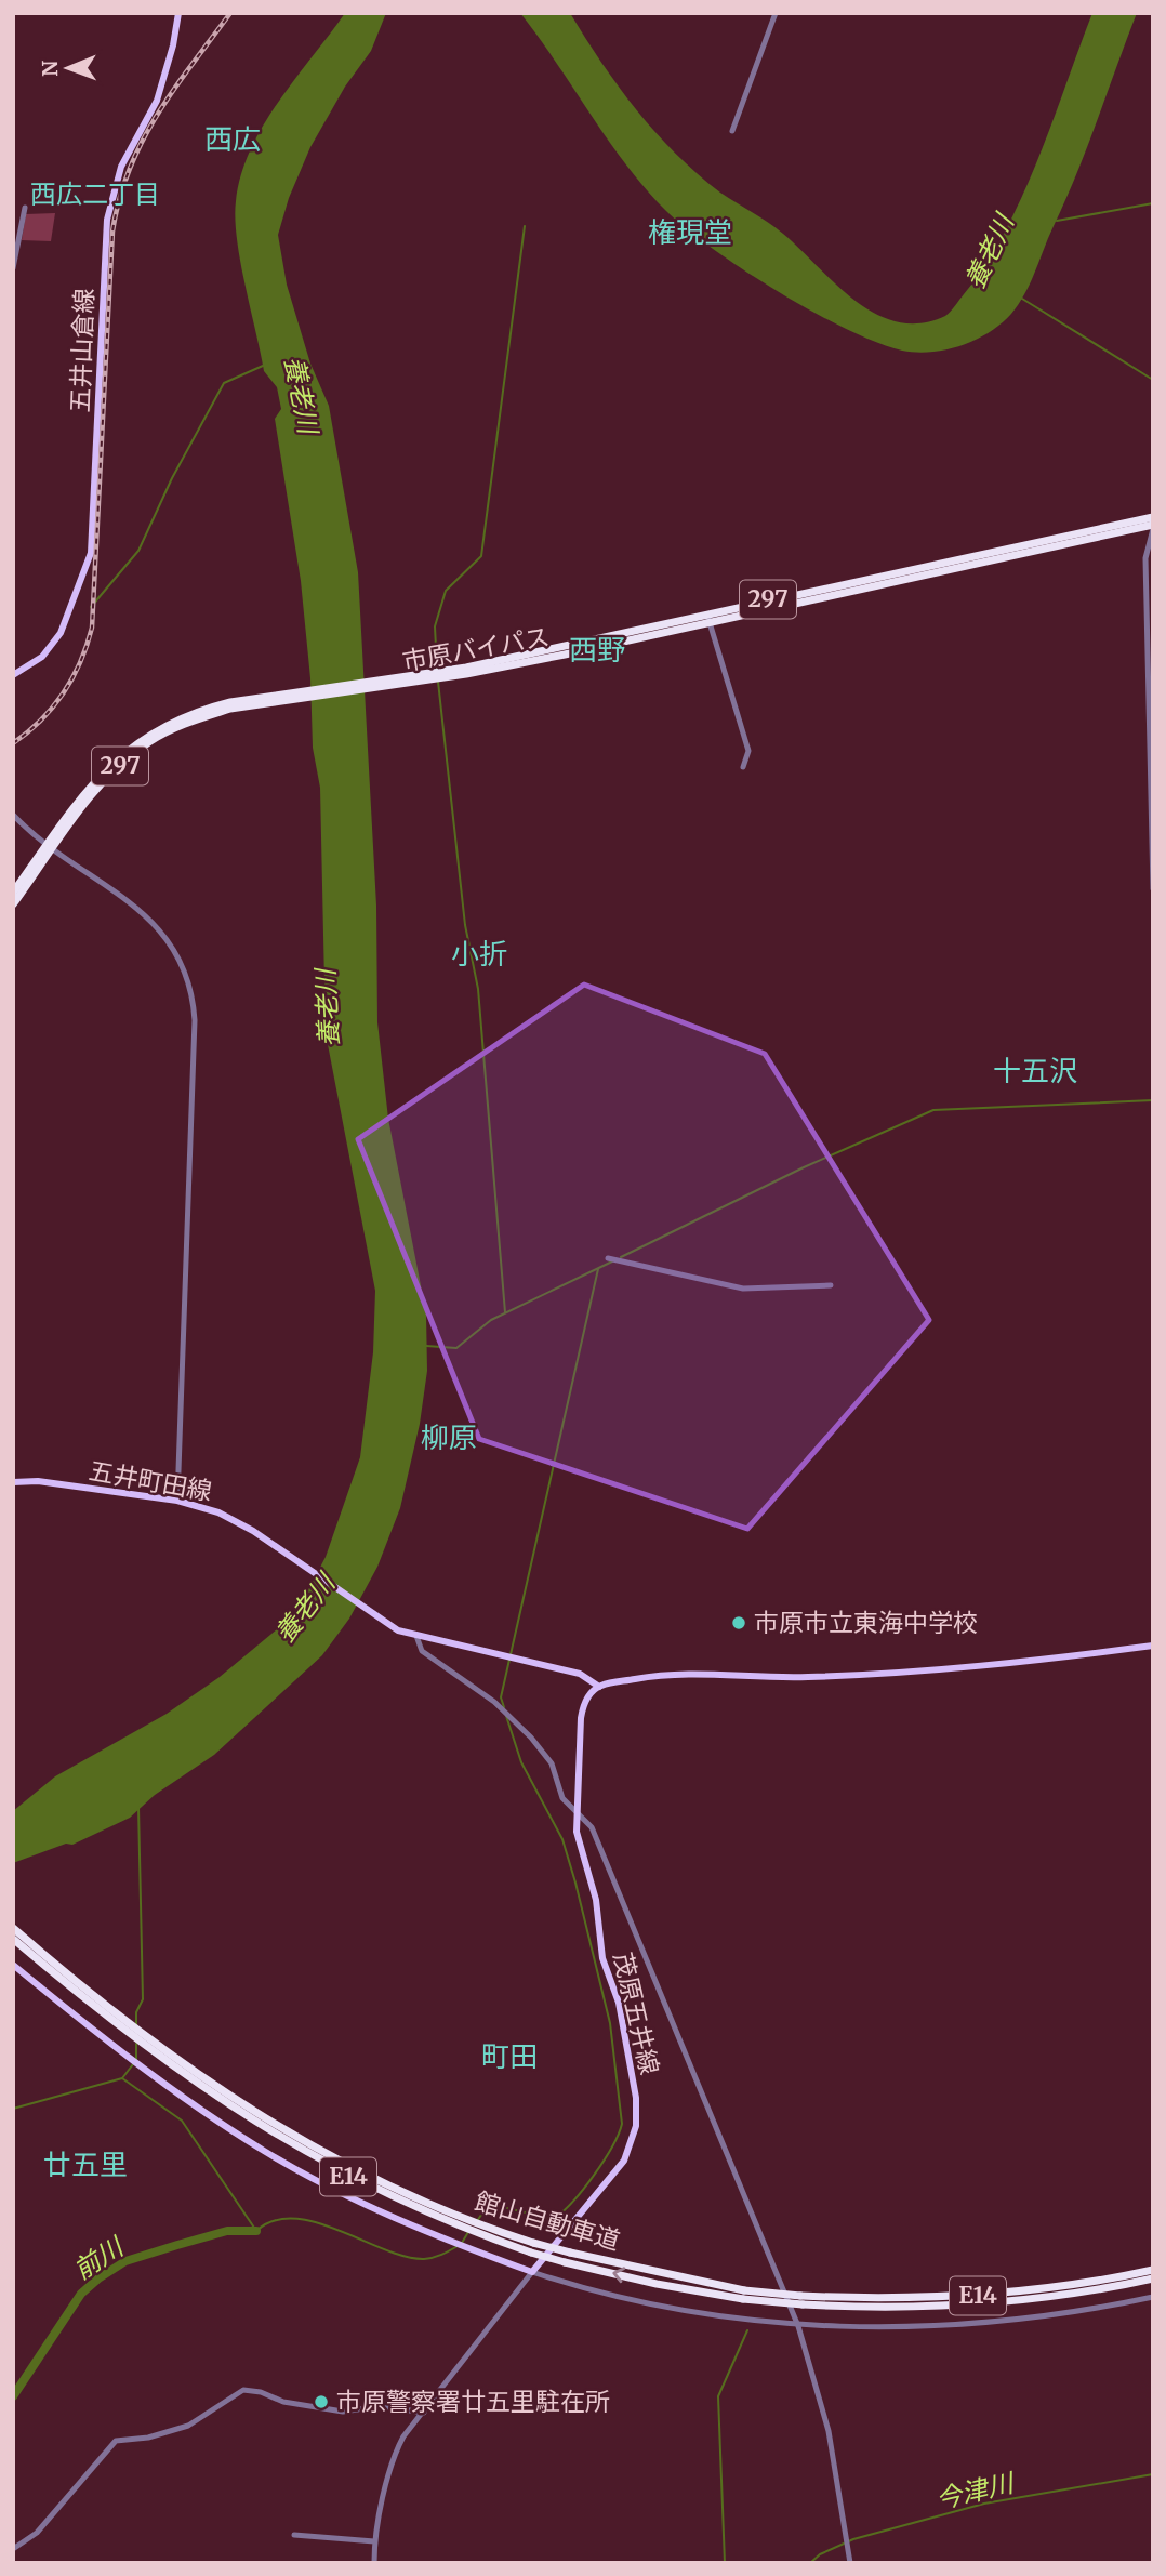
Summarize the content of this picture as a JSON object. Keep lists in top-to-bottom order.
{
  "streets": {
    "highway": [
      "297",
      "市原バイパス",
      "E14",
      "館山自動車道"
    ],
    "main road": ["五井山倉線", "五井町田線", "茂原五井線"]
  },
  "crossings": [
    ["五井町田線", "茂原五井線"]
  ],
  "districts": [
    "西広",
    "西広二丁目",
    "権現堂",
    "西野",
    "小折",
    "十五沢",
    "柳原",
    "町田",
    "廿五里"
  ],
  "water": ["養老川", "前川", "今津川"],
  "places": ["市原市立東海中学校", "市原警察署廿五里駐在所"],
  "north": "left"
}
